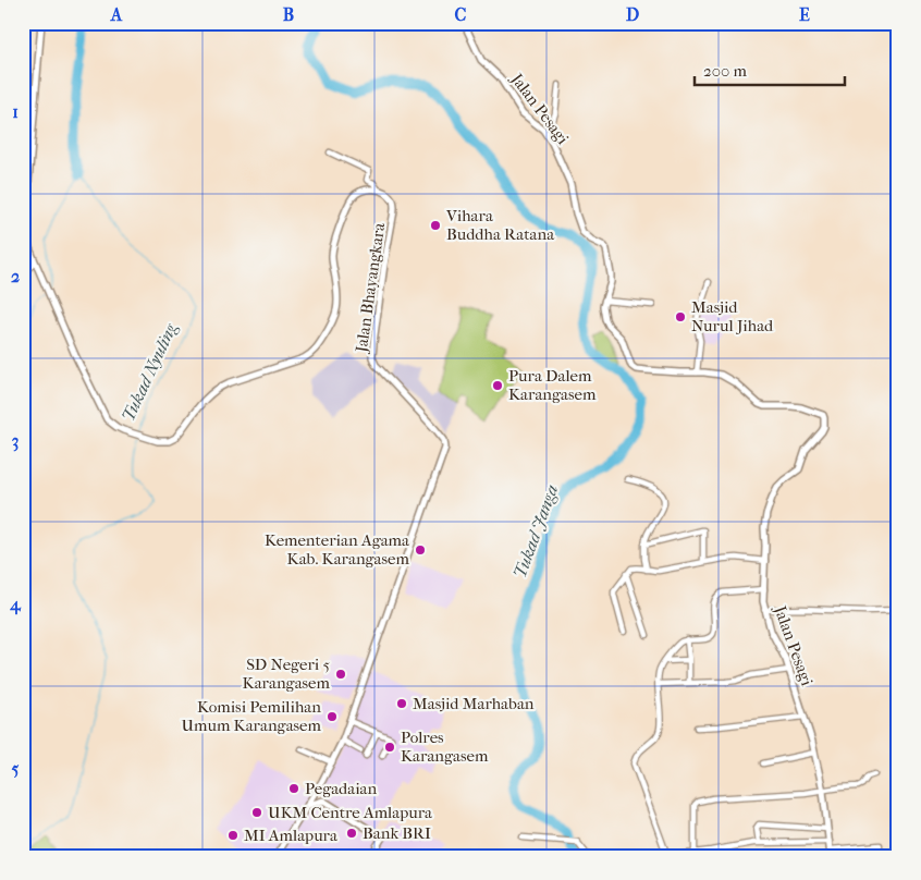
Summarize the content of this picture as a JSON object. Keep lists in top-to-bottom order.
{
  "streets": {
    "street": ["Jalan Pesagi", "Jalan Bhayangkara"]
  },
  "water": ["Tukad Nyuling", "Tukad Janga"],
  "places": [
    "Vihara Buddha Ratana",
    "Masjid Nurul Jihad",
    "Pura Dalem Karangasem",
    "Kementerian Agama Kab. Karangasem",
    "SD Negeri 5 Karangasem",
    "Masjid Marhaban",
    "Komisi Pemilihan Umum Karangasem",
    "Polres Karangasem",
    "Pegadaian",
    "UKM Centre Amlapura",
    "Bank BRI",
    "MI Amlapura"
  ],
  "scale_bar": "200 m",
  "grid": {
    "columns": [
      "A",
      "B",
      "C",
      "D",
      "E"
    ],
    "rows": [
      "1",
      "2",
      "3",
      "4",
      "5"
    ]
  }
}
